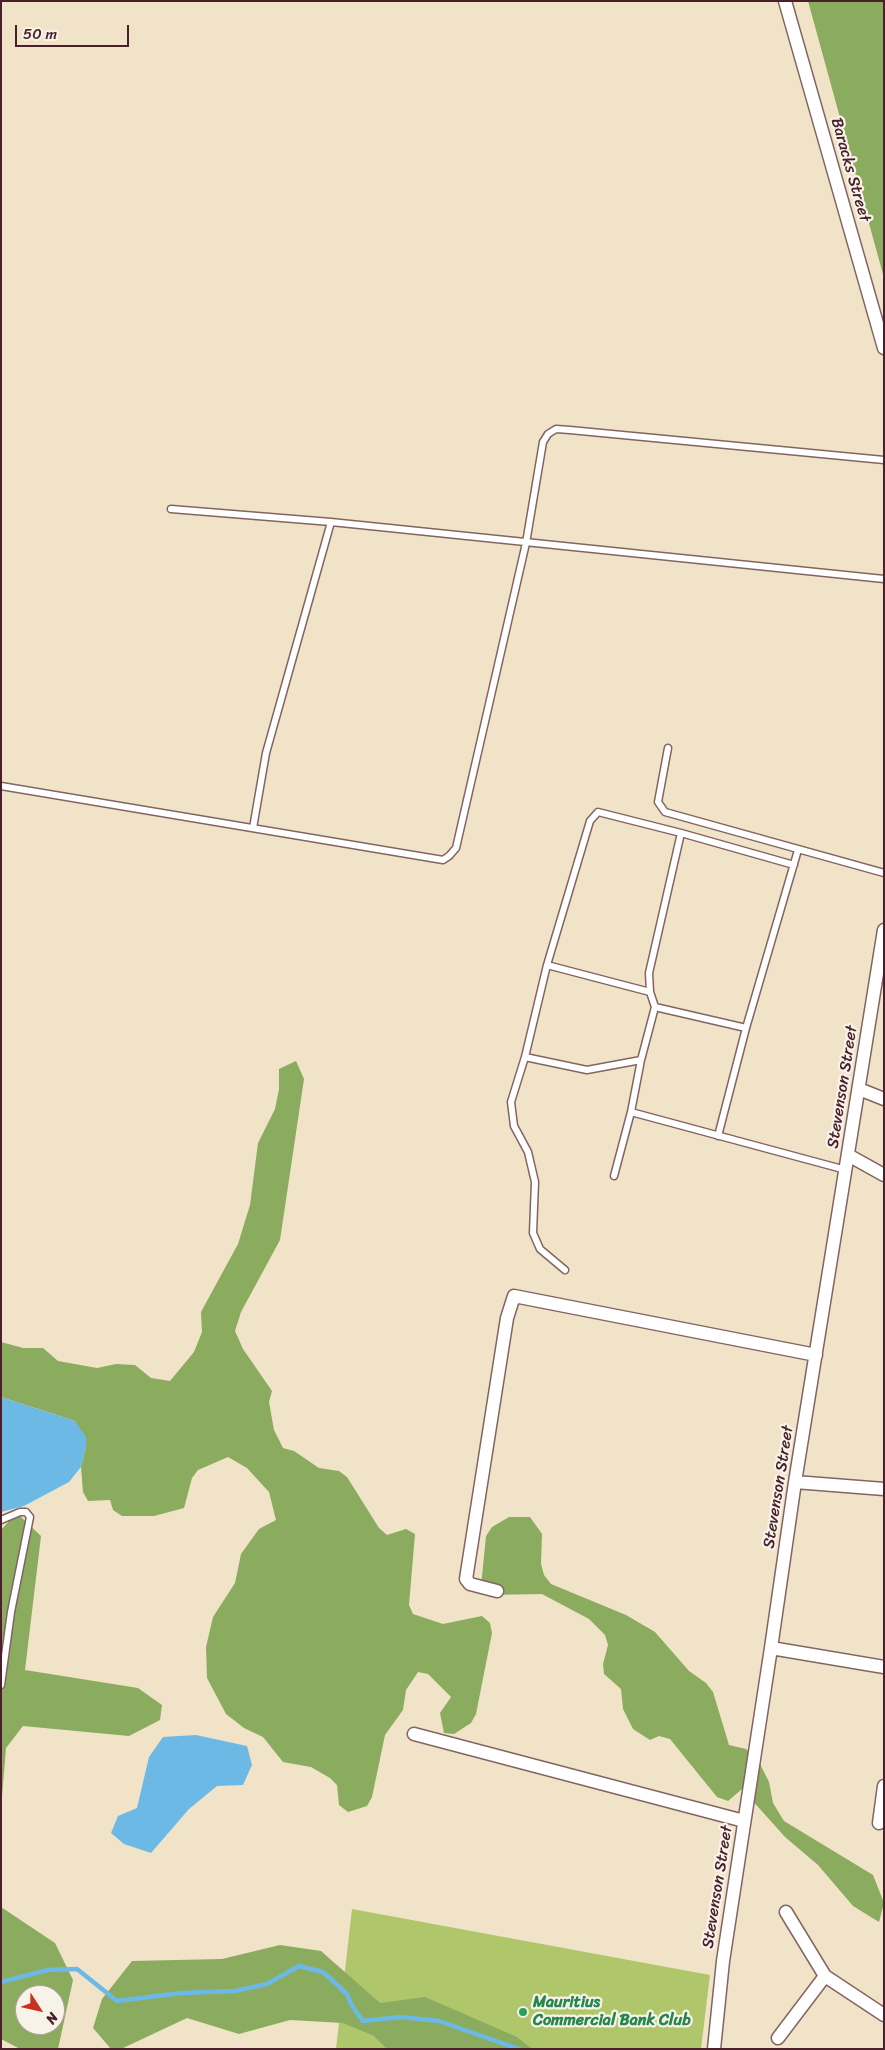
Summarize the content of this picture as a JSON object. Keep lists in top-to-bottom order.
{
  "streets": {
    "street": ["Baracks Street", "Stevenson Street"]
  },
  "places": ["Mauritius Commercial Bank Club"],
  "scale_bar": "50 m",
  "north": "bottom right"
}
